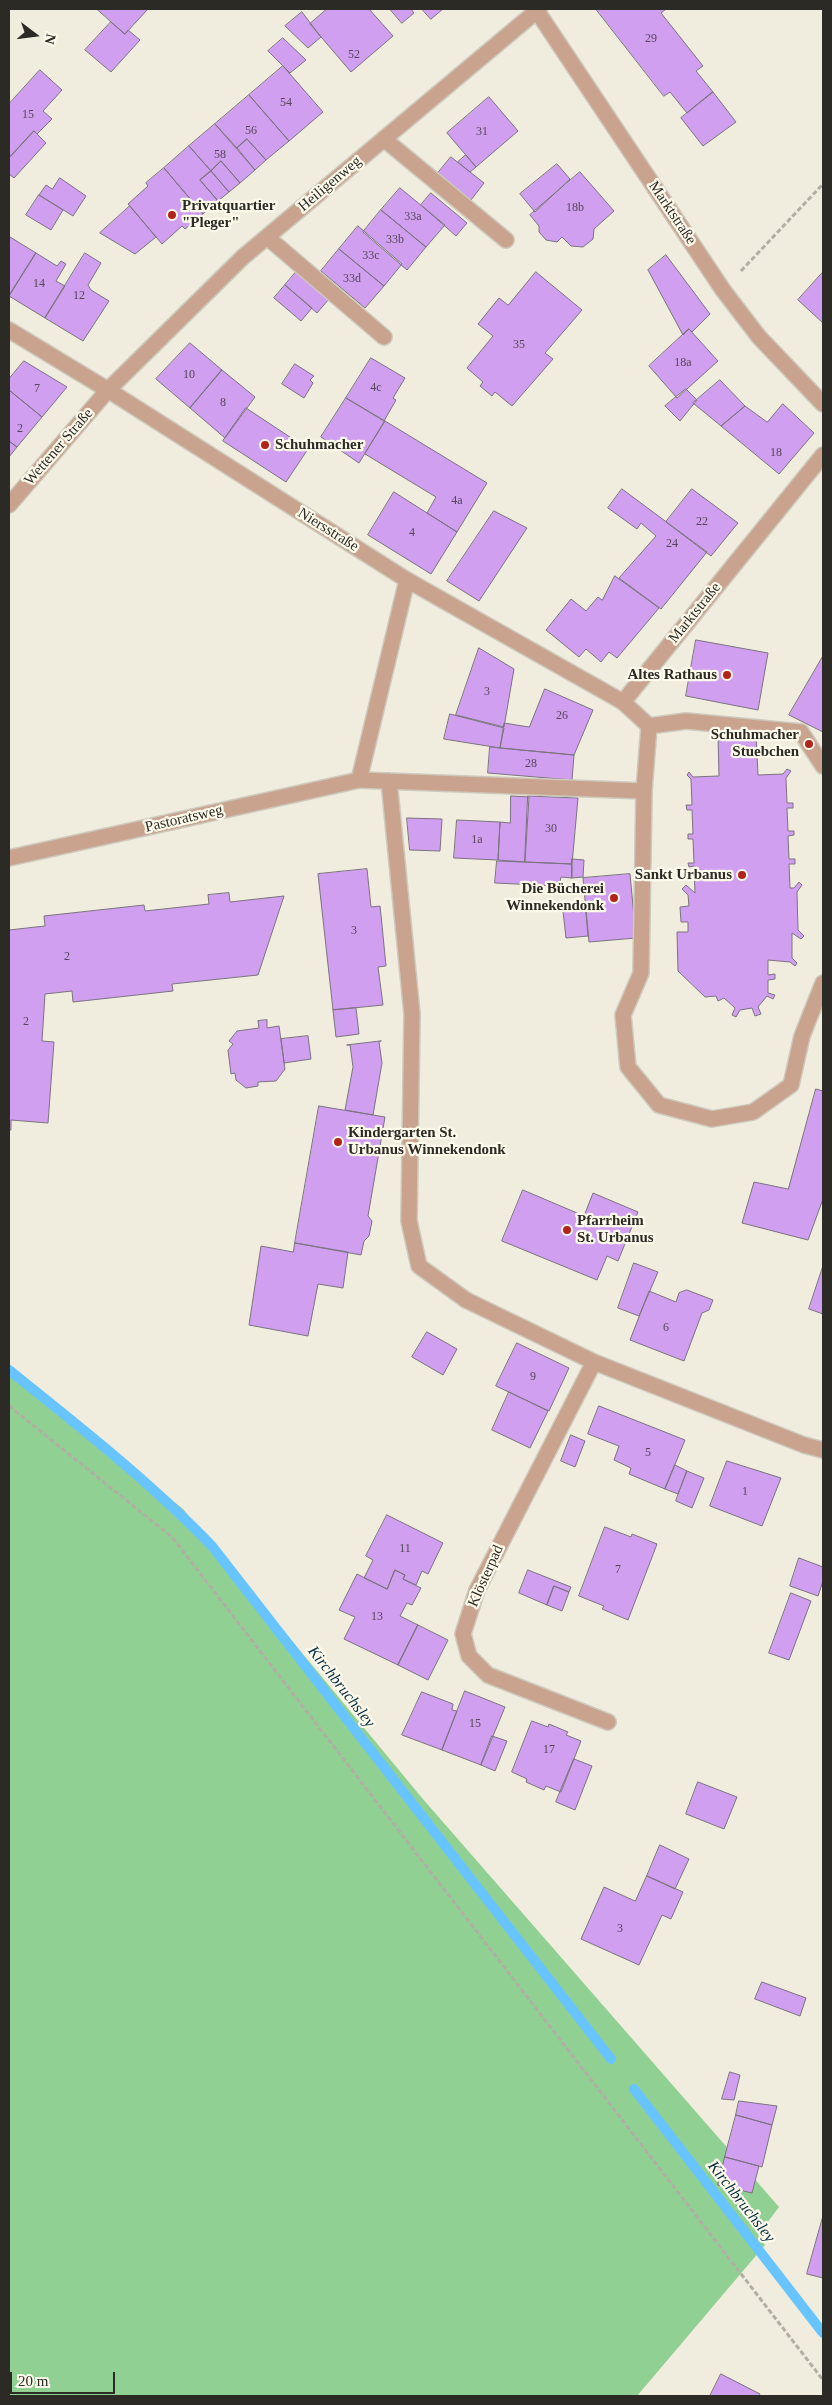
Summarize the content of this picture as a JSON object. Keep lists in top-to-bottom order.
{
  "streets": {
    "street": [
      "Heiligenweg",
      "Marktstraße",
      "Wettener Straße",
      "Niersstraße",
      "Pastoratsweg",
      "Klösterpad"
    ]
  },
  "crossings": [
    ["Heiligenweg", "Marktstraße"],
    ["Heiligenweg", "Wettener Straße"],
    ["Heiligenweg", "Niersstraße"],
    ["Marktstraße", "Niersstraße"],
    ["Wettener Straße", "Niersstraße"]
  ],
  "water": ["Kirchbruchsley"],
  "places": [
    "Privatquartier \"Pleger\"",
    "Schuhmacher",
    "Altes Rathaus",
    "Schuhmacher Stuebchen",
    "Sankt Urbanus",
    "Die Bücherei Winnekendonk",
    "Kindergarten St. Urbanus Winnekendonk",
    "Pfarrheim St. Urbanus"
  ],
  "house_numbers": [
    "29",
    "52",
    "54",
    "15",
    "56",
    "31",
    "58",
    "18b",
    "33a",
    "33b",
    "33c",
    "33d",
    "14",
    "12",
    "35",
    "18a",
    "10",
    "4c",
    "7",
    "8",
    "2",
    "18",
    "4a",
    "22",
    "4",
    "24",
    "3",
    "26",
    "28",
    "30",
    "1a",
    "3",
    "2",
    "2",
    "6",
    "9",
    "5",
    "1",
    "11",
    "7",
    "13",
    "15",
    "17",
    "3"
  ],
  "scale_bar": "20 m",
  "north": "right"
}
